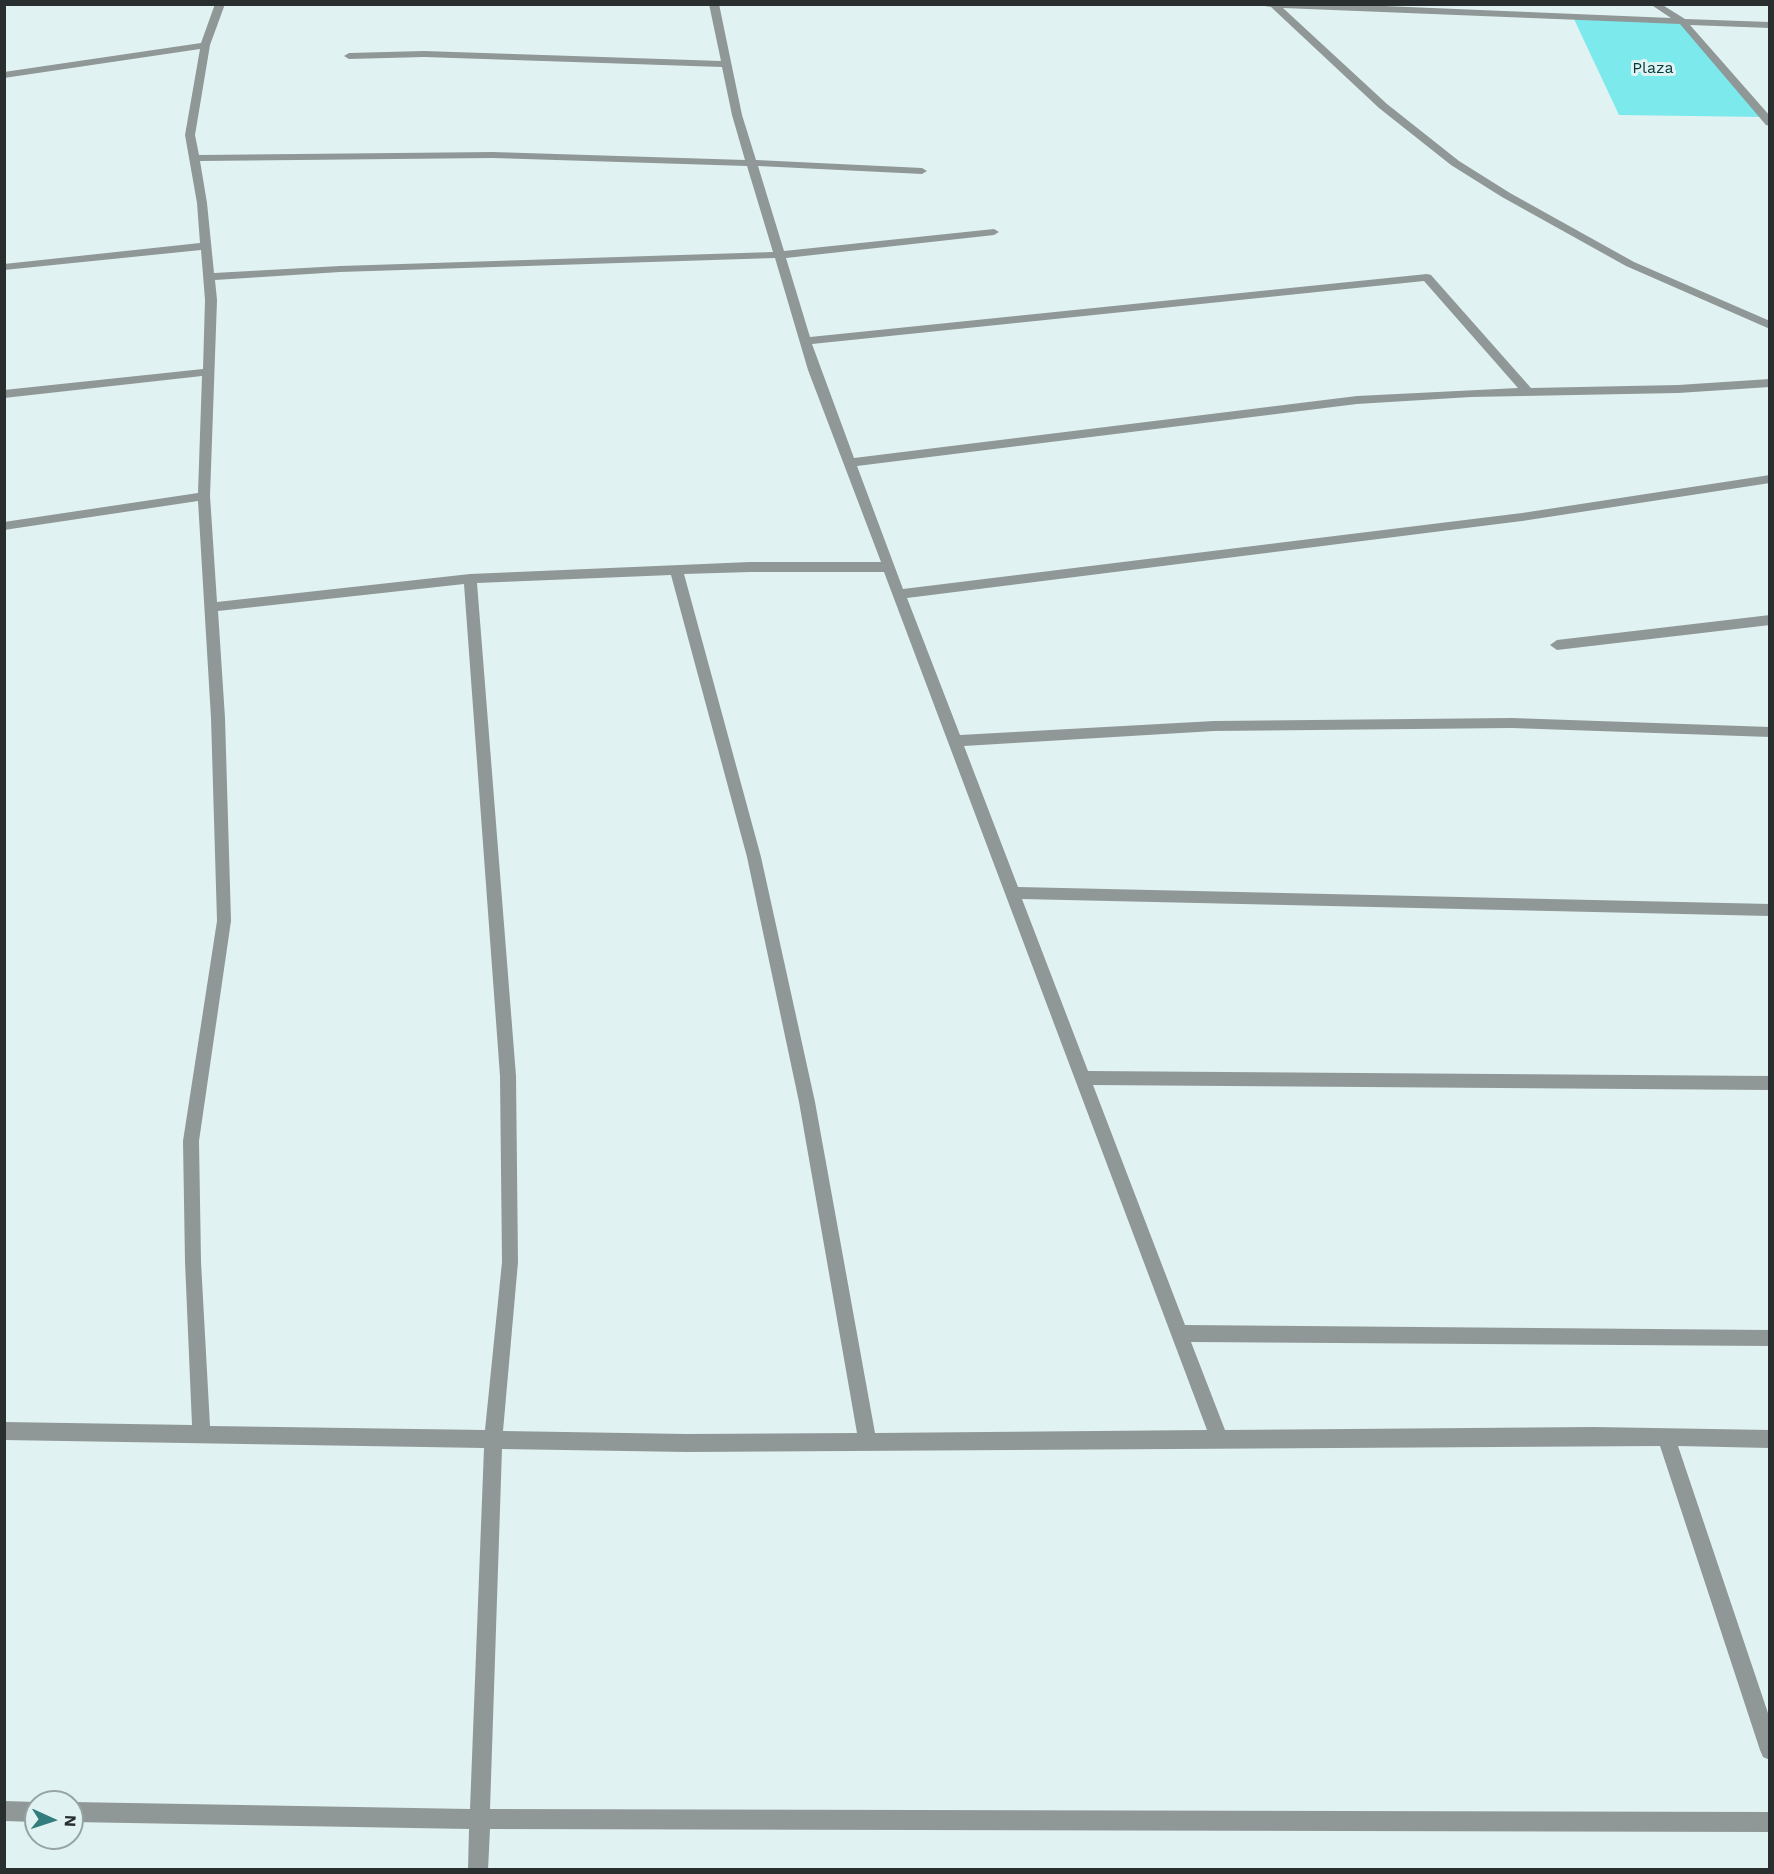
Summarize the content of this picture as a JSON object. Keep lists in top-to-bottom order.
{
  "parks": ["Plaza"],
  "north": "right"
}
